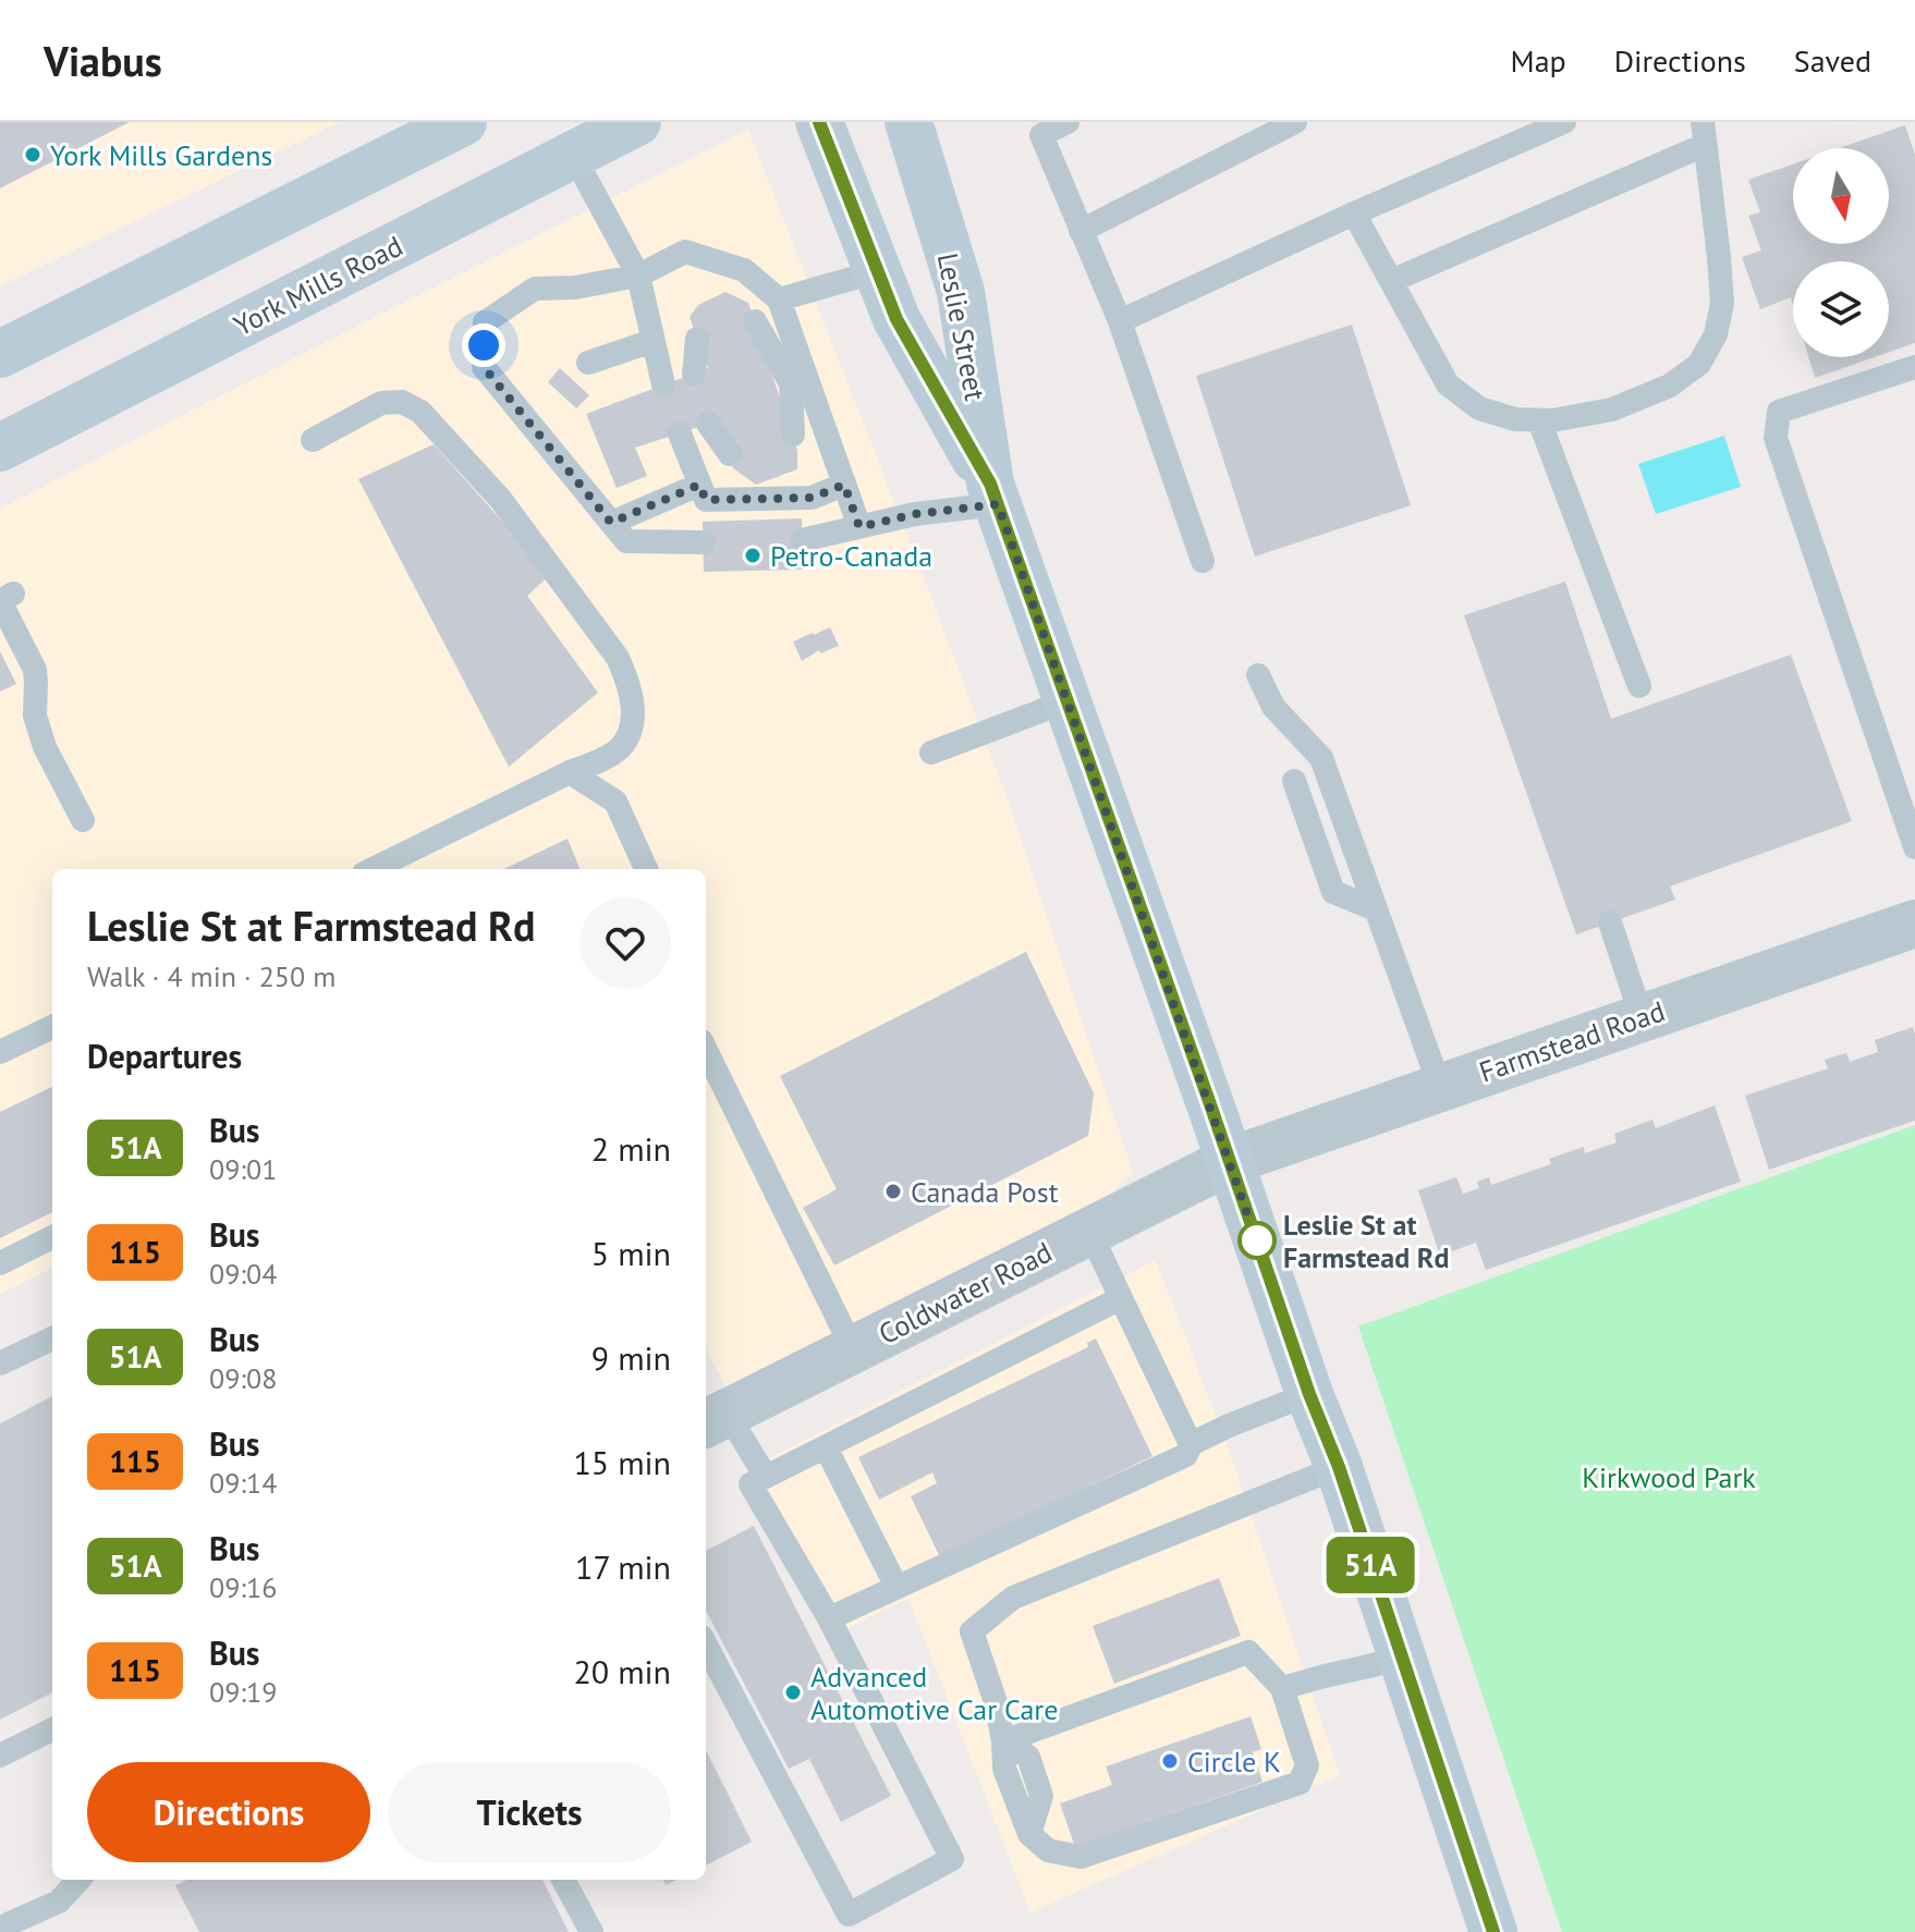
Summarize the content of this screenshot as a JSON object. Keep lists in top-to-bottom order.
{
  "streets": {
    "main road": ["York Mills Road", "Leslie Street"],
    "street": ["Farmstead Road", "Coldwater Road"]
  },
  "crossings": [
    ["Leslie Street", "Farmstead Road"],
    ["Leslie Street", "Coldwater Road"],
    ["Farmstead Road", "Coldwater Road"]
  ],
  "parks": ["Kirkwood Park"],
  "places": [
    "York Mills Gardens",
    "Petro-Canada",
    "Canada Post",
    "Leslie St at Farmstead Rd",
    "Advanced Automotive Car Care",
    "Circle K"
  ],
  "lines": ["bus line 51A"],
  "north": "bottom",
  "page": {
    "header": "Viabus",
    "nav": ["Map", "Directions", "Saved"],
    "on_map": "51A",
    "heading": [
      ["Leslie St at Farmstead Rd", "Walk · 4 min · 250 m"],
      "Departures"
    ],
    "list": [
      {
        "mark": "51A",
        "name": "Bus",
        "note": "09:01",
        "value": "2 min"
      },
      {
        "mark": "115",
        "name": "Bus",
        "note": "09:04",
        "value": "5 min"
      },
      {
        "mark": "51A",
        "name": "Bus",
        "note": "09:08",
        "value": "9 min"
      },
      {
        "mark": "115",
        "name": "Bus",
        "note": "09:14",
        "value": "15 min"
      },
      {
        "mark": "51A",
        "name": "Bus",
        "note": "09:16",
        "value": "17 min"
      },
      {
        "mark": "115",
        "name": "Bus",
        "note": "09:19",
        "value": "20 min"
      }
    ],
    "buttons": ["Directions", "Tickets"]
  }
}
